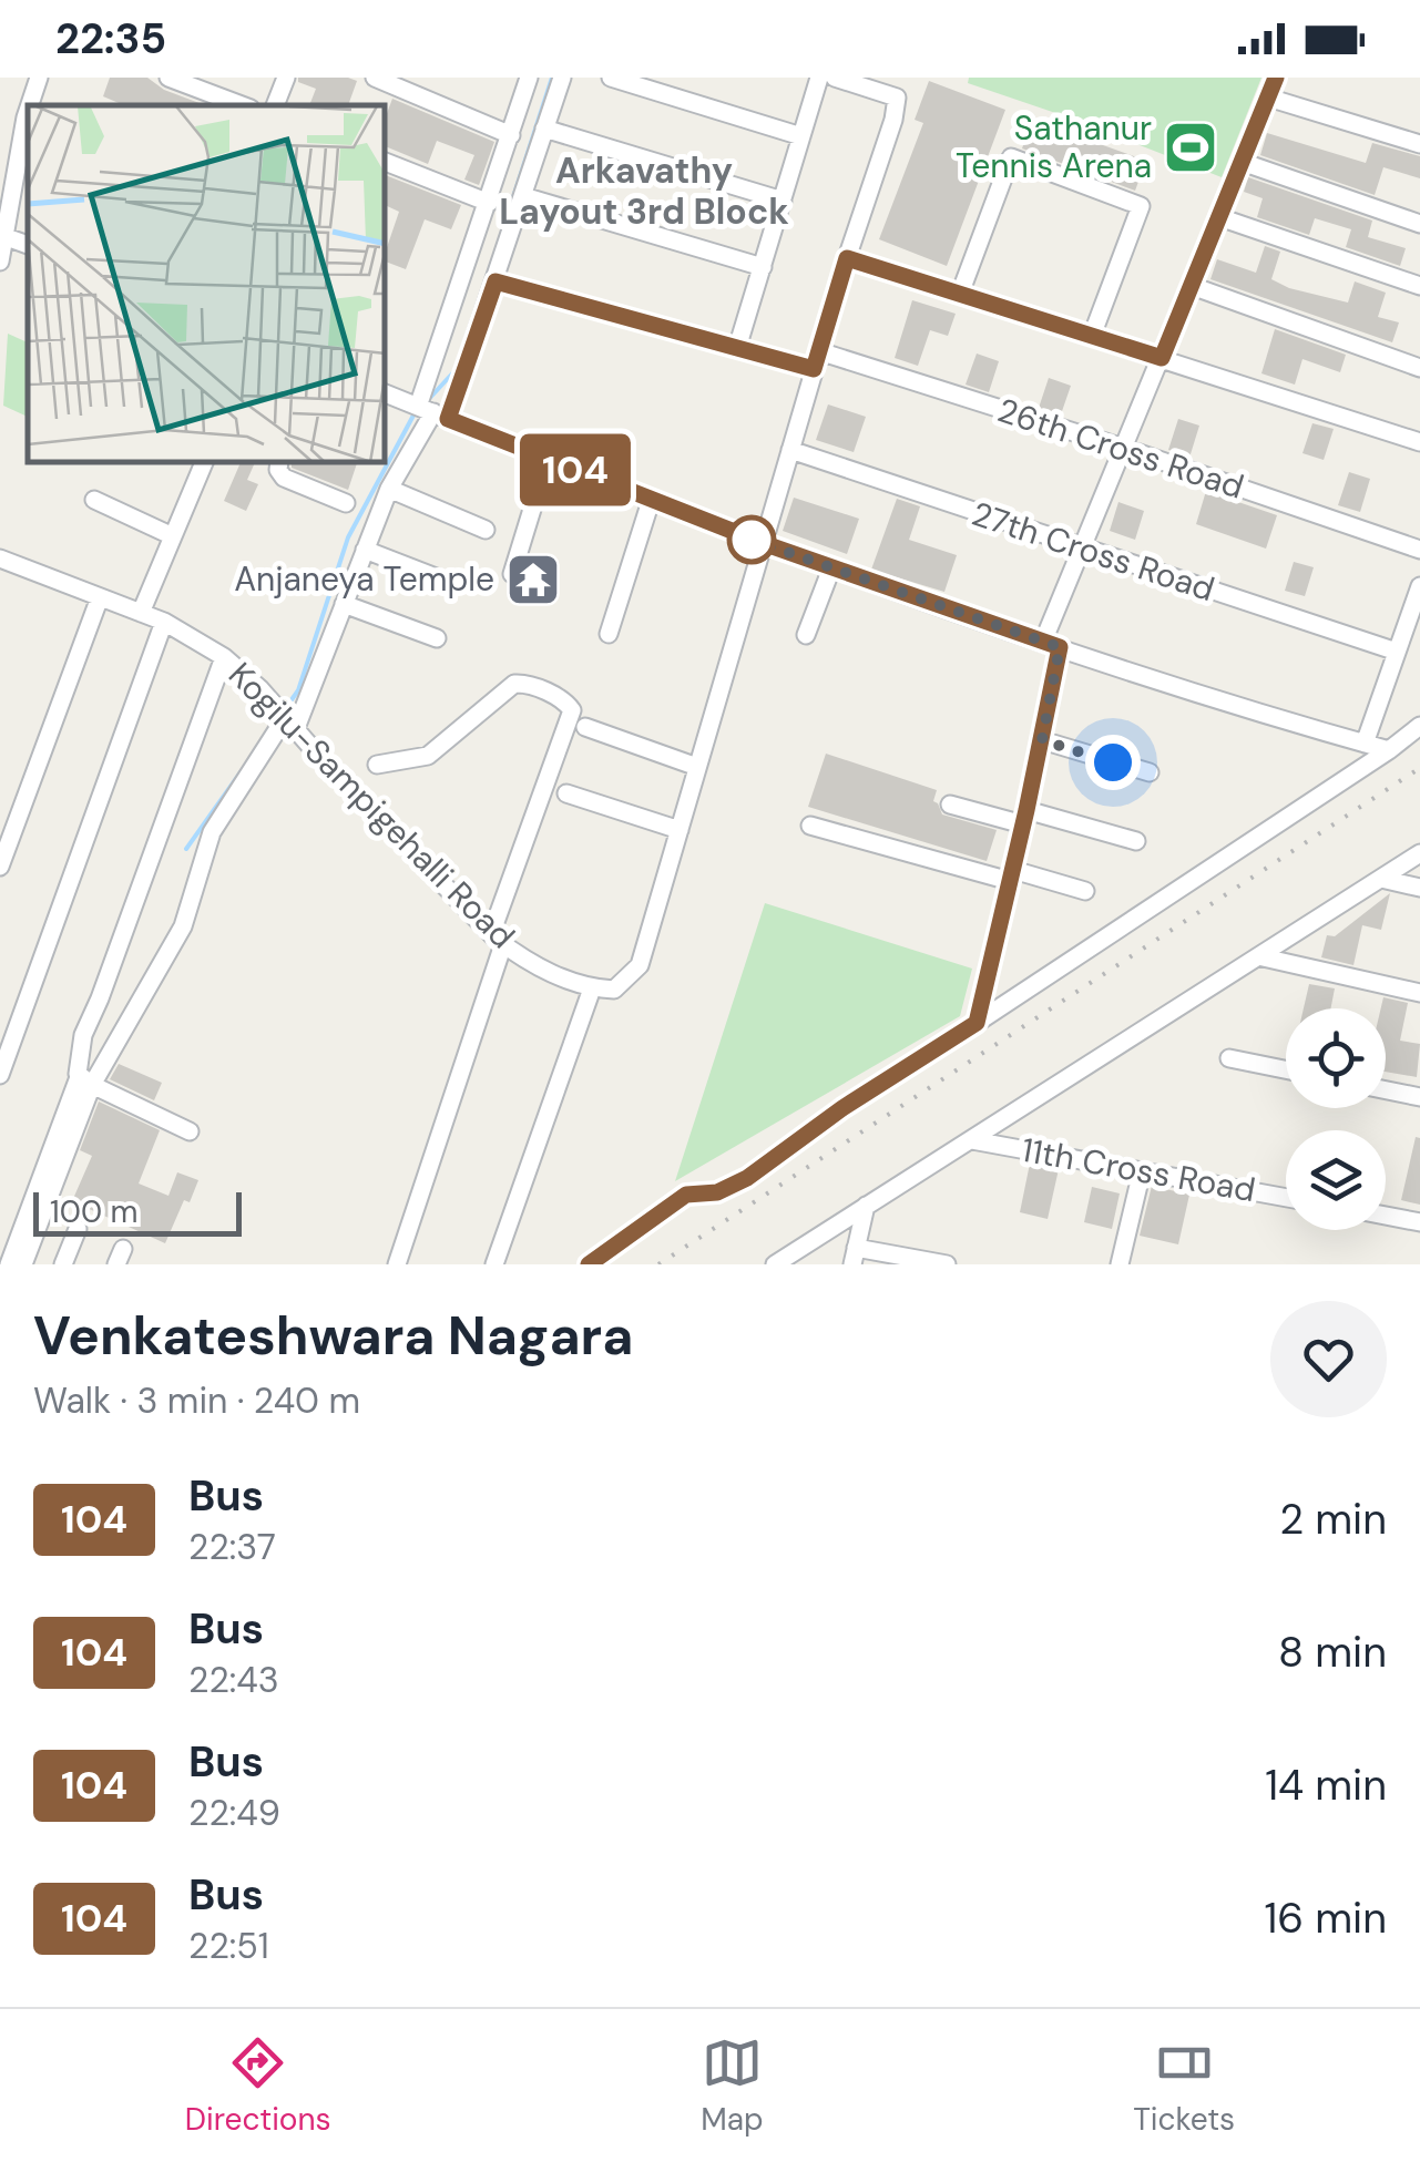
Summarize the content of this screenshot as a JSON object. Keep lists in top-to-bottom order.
{
  "streets": {
    "street": [
      "26th Cross Road",
      "27th Cross Road",
      "Kogilu-Sampigehalli Road",
      "11th Cross Road"
    ]
  },
  "districts": ["Arkavathy Layout 3rd Block"],
  "places": {
    "sports": ["Sathanur Tennis Arena"],
    "temple": ["Anjaneya Temple"]
  },
  "lines": ["bus line 104"],
  "scale_bar": "100 m",
  "page": {
    "status": "22:35",
    "on_map": "104",
    "scale": "100 m",
    "heading": ["Venkateshwara Nagara", "Walk · 3 min · 240 m"],
    "list": [
      {
        "mark": "104",
        "name": "Bus",
        "note": "22:37",
        "value": "2 min"
      },
      {
        "mark": "104",
        "name": "Bus",
        "note": "22:43",
        "value": "8 min"
      },
      {
        "mark": "104",
        "name": "Bus",
        "note": "22:49",
        "value": "14 min"
      },
      {
        "mark": "104",
        "name": "Bus",
        "note": "22:51",
        "value": "16 min"
      }
    ],
    "tabs": ["Directions", "Map", "Tickets"]
  }
}
